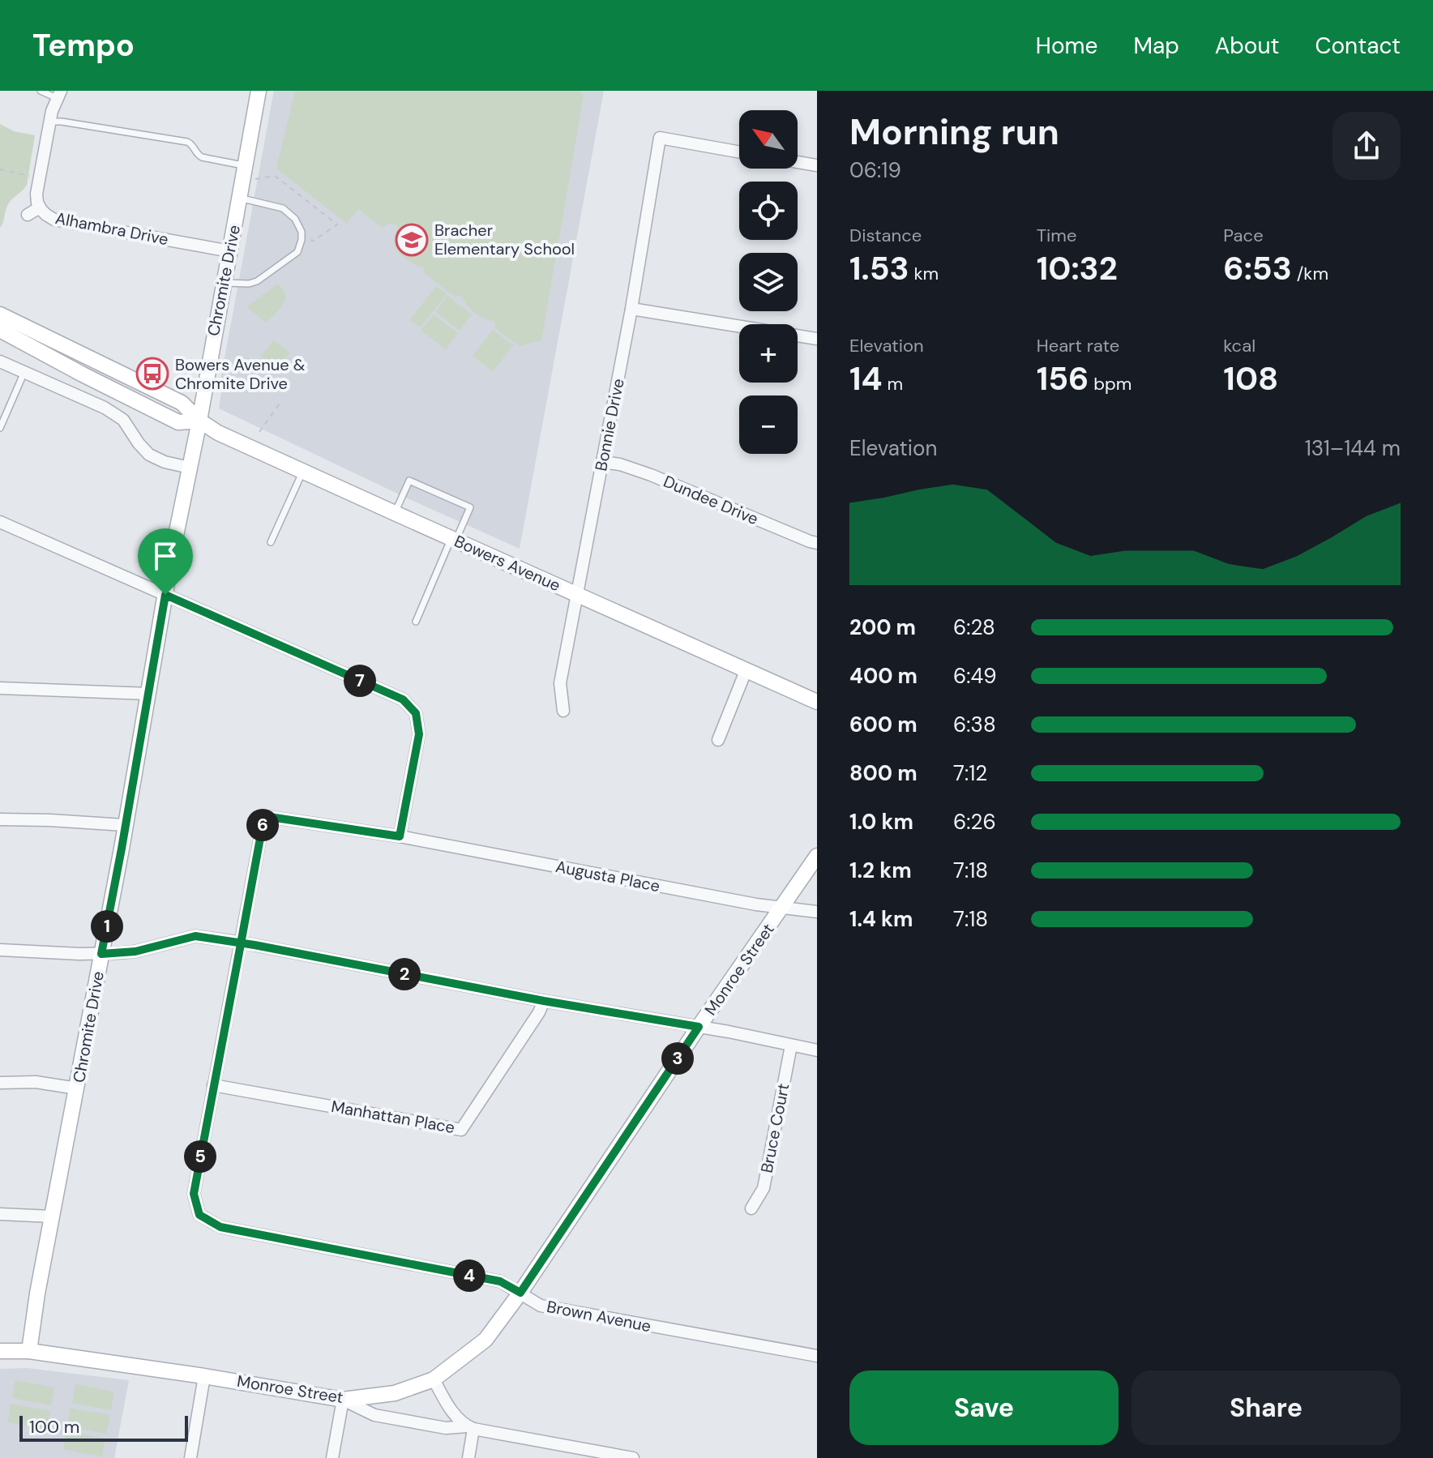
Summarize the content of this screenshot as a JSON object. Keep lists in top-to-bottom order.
{
  "streets": {
    "main road": ["Chromite Drive", "Bowers Avenue", "Monroe Street"],
    "street": [
      "Alhambra Drive",
      "Bonnie Drive",
      "Dundee Drive",
      "Augusta Place",
      "Manhattan Place",
      "Bruce Court",
      "Brown Avenue"
    ]
  },
  "crossings": [
    ["Alhambra Drive", "Chromite Drive"],
    ["Chromite Drive", "Bowers Avenue"],
    ["Chromite Drive", "Monroe Street"],
    ["Bonnie Drive", "Dundee Drive"],
    ["Bonnie Drive", "Bowers Avenue"],
    ["Augusta Place", "Monroe Street"],
    ["Monroe Street", "Brown Avenue"],
    ["Manhattan Place", "Brown Avenue"]
  ],
  "places": {
    "school or university": ["Bracher Elementary School"],
    "bus stop": ["Bowers Avenue & Chromite Drive"]
  },
  "scale_bar": "100 m",
  "north": "top left",
  "page": {
    "header": "Tempo",
    "nav": [
      "Home",
      "Map",
      "About",
      "Contact"
    ],
    "heading": ["Morning run", "06:19"],
    "map_buttons": ["+", "−"],
    "stats": [
      ["Distance", "1.53 km"],
      ["Time", "10:32"],
      ["Pace", "6:53 /km"],
      ["Elevation", "14 m"],
      ["Heart rate", "156 bpm"],
      ["kcal", "108"]
    ],
    "chart": ["Elevation", "131–144 m"],
    "list": [
      {
        "name": "200 m",
        "note": "6:28"
      },
      {
        "name": "400 m",
        "note": "6:49"
      },
      {
        "name": "600 m",
        "note": "6:38"
      },
      {
        "name": "800 m",
        "note": "7:12"
      },
      {
        "name": "1.0 km",
        "note": "6:26"
      },
      {
        "name": "1.2 km",
        "note": "7:18"
      },
      {
        "name": "1.4 km",
        "note": "7:18"
      }
    ],
    "pins": [
      "7",
      "6",
      "1",
      "2",
      "3",
      "5",
      "4"
    ],
    "buttons": ["Save", "Share"],
    "scale": "100 m"
  }
}
